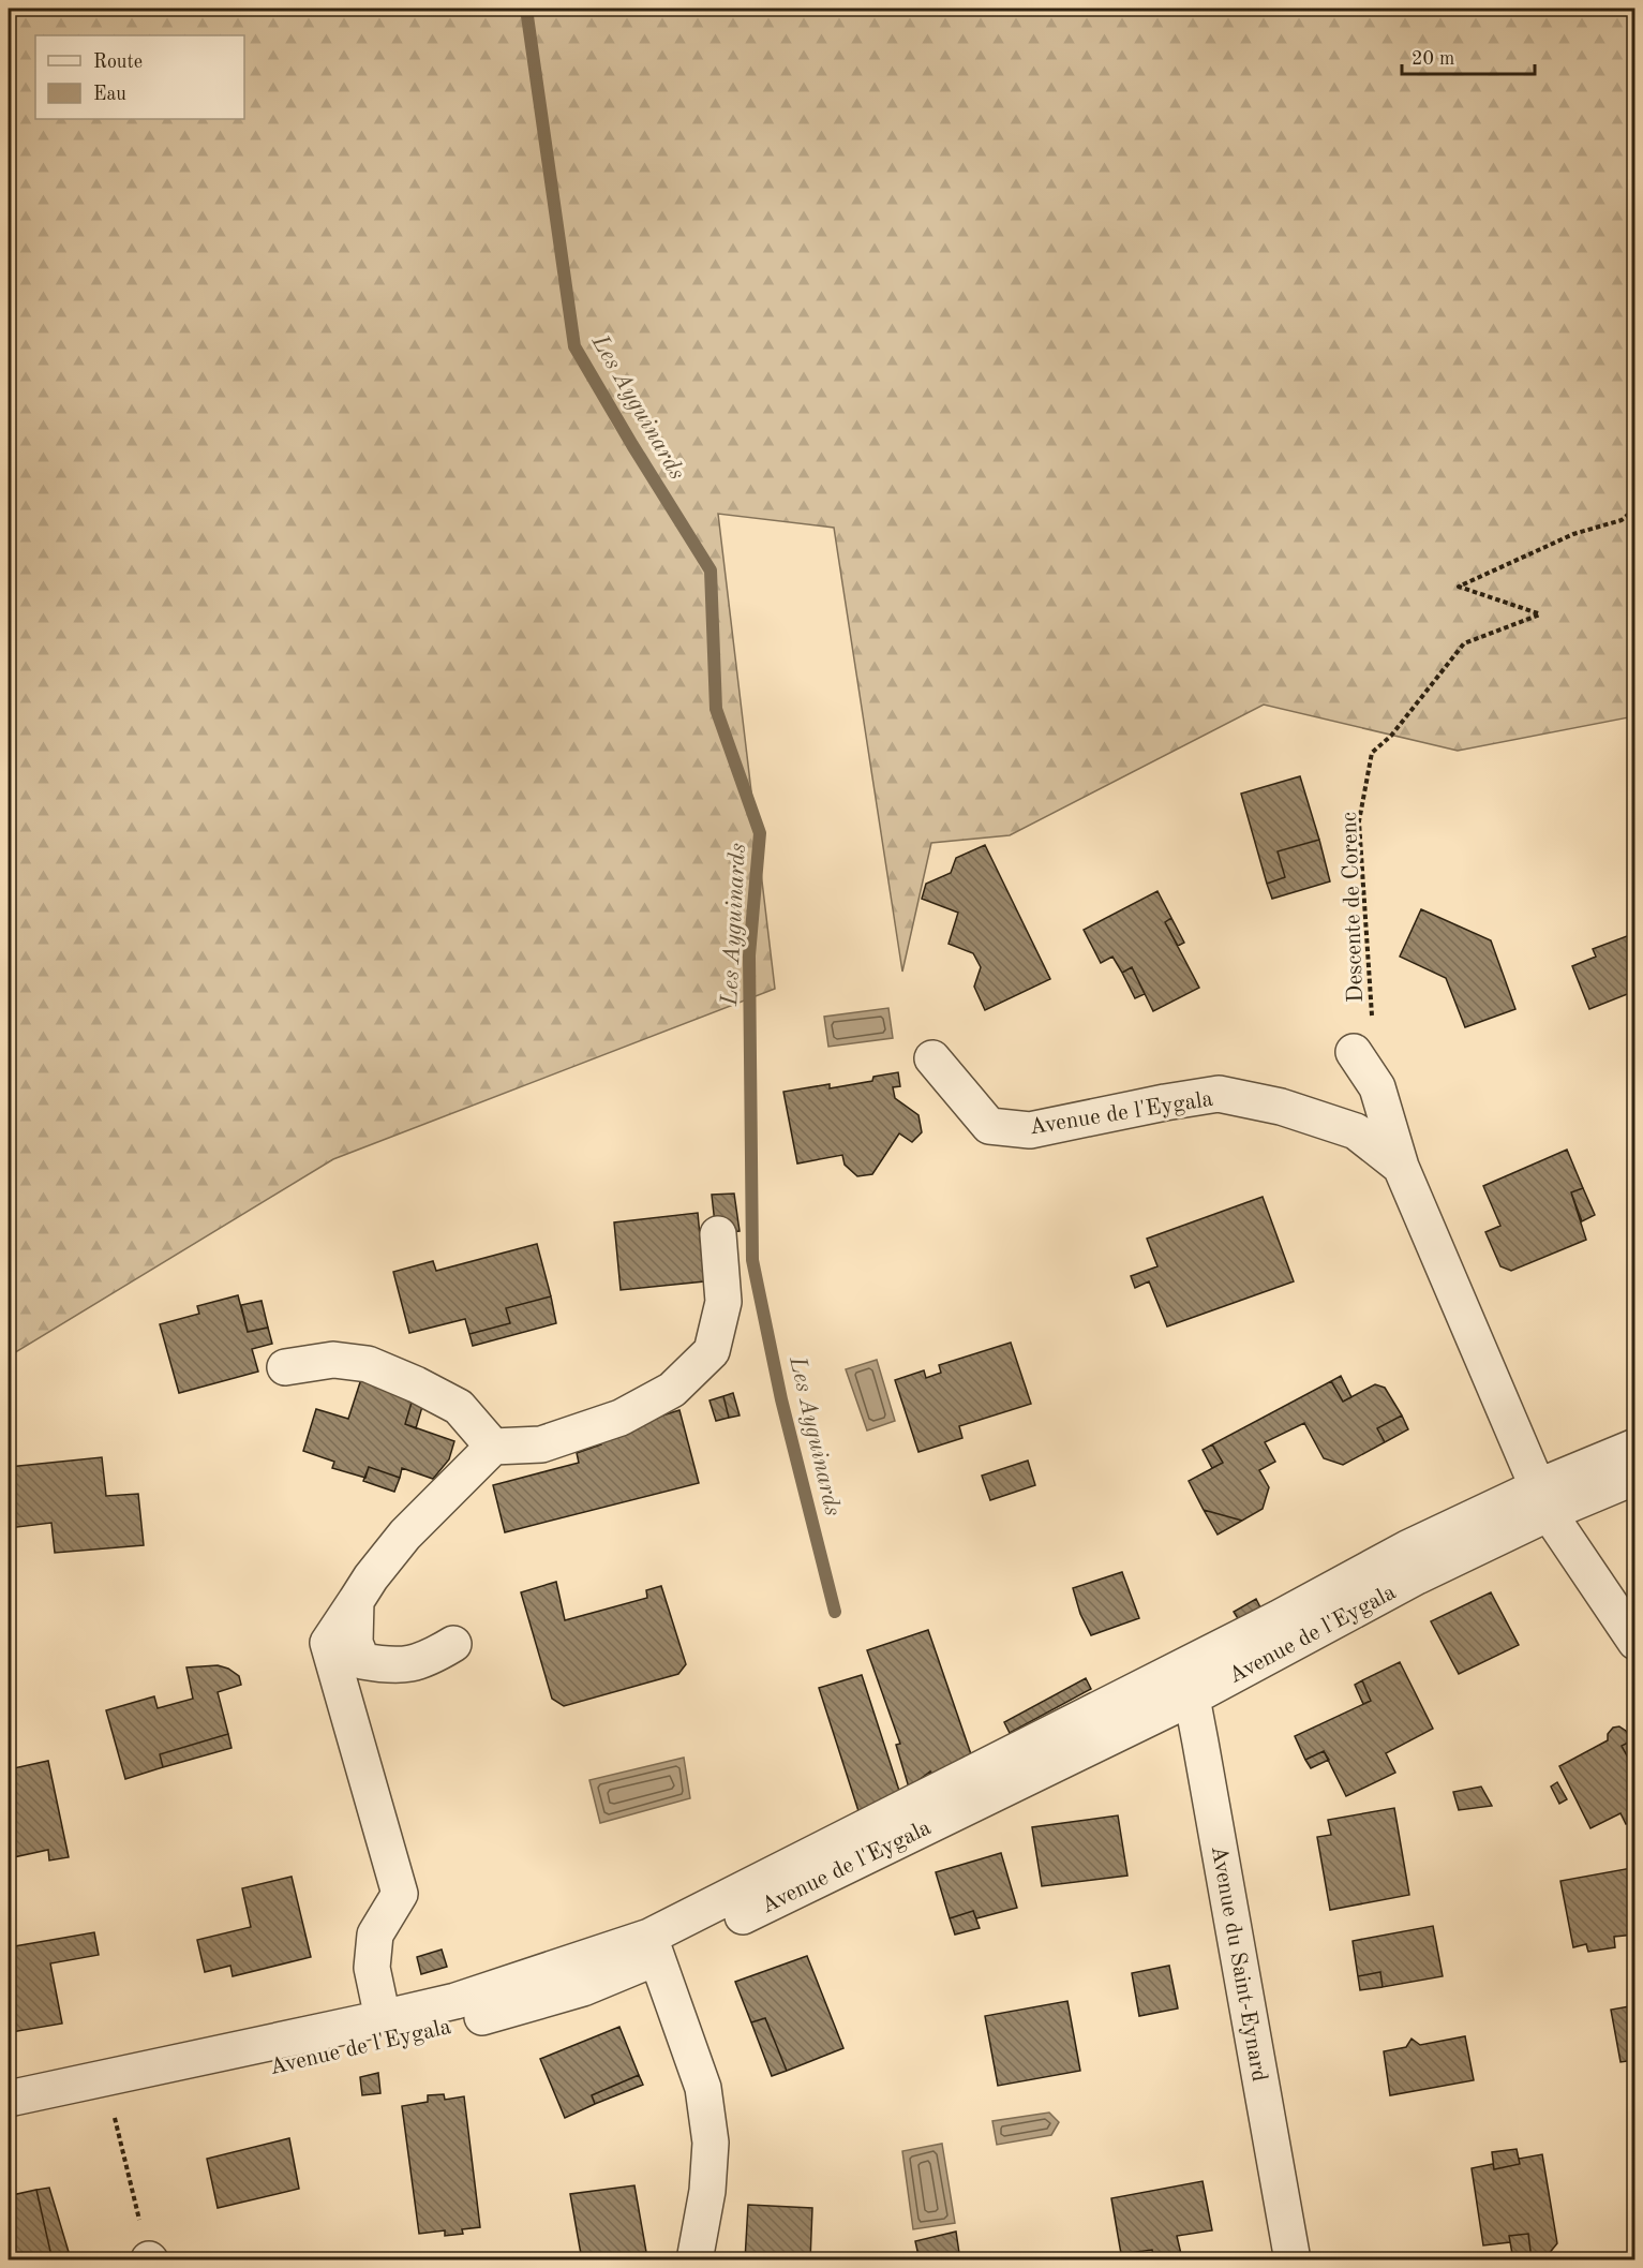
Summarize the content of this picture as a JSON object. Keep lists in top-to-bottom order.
{
  "streets": {
    "street": ["Avenue de l'Eygala", "Avenue du Saint-Eynard"],
    "path": ["Descente de Corenc"]
  },
  "crossings": [
    ["Avenue de l'Eygala", "Avenue du Saint-Eynard"]
  ],
  "water": ["Les Ayguinards"],
  "legend": ["Route", "Eau"],
  "scale_bar": "20 m"
}
